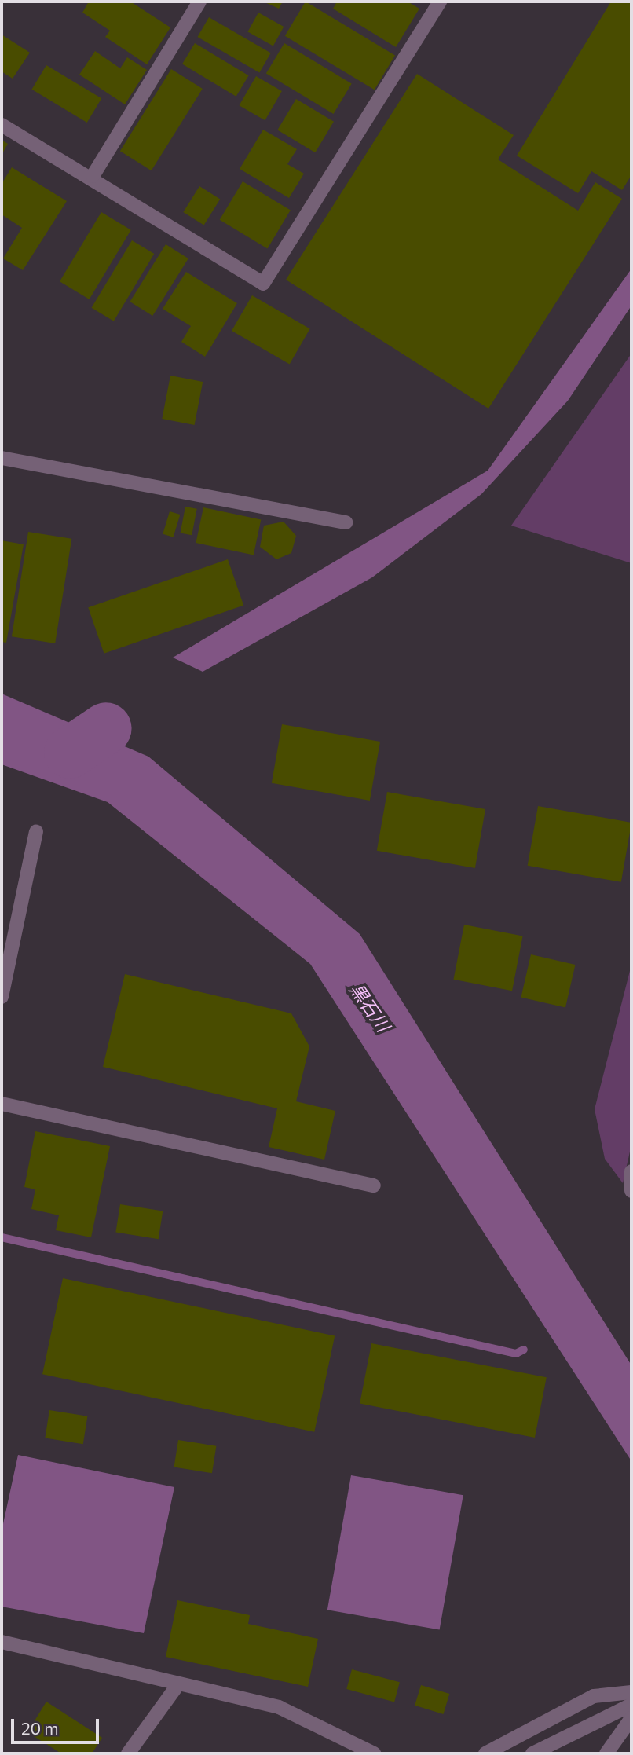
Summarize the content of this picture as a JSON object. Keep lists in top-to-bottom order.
{
  "water": ["黒石川"],
  "scale_bar": "20 m"
}
